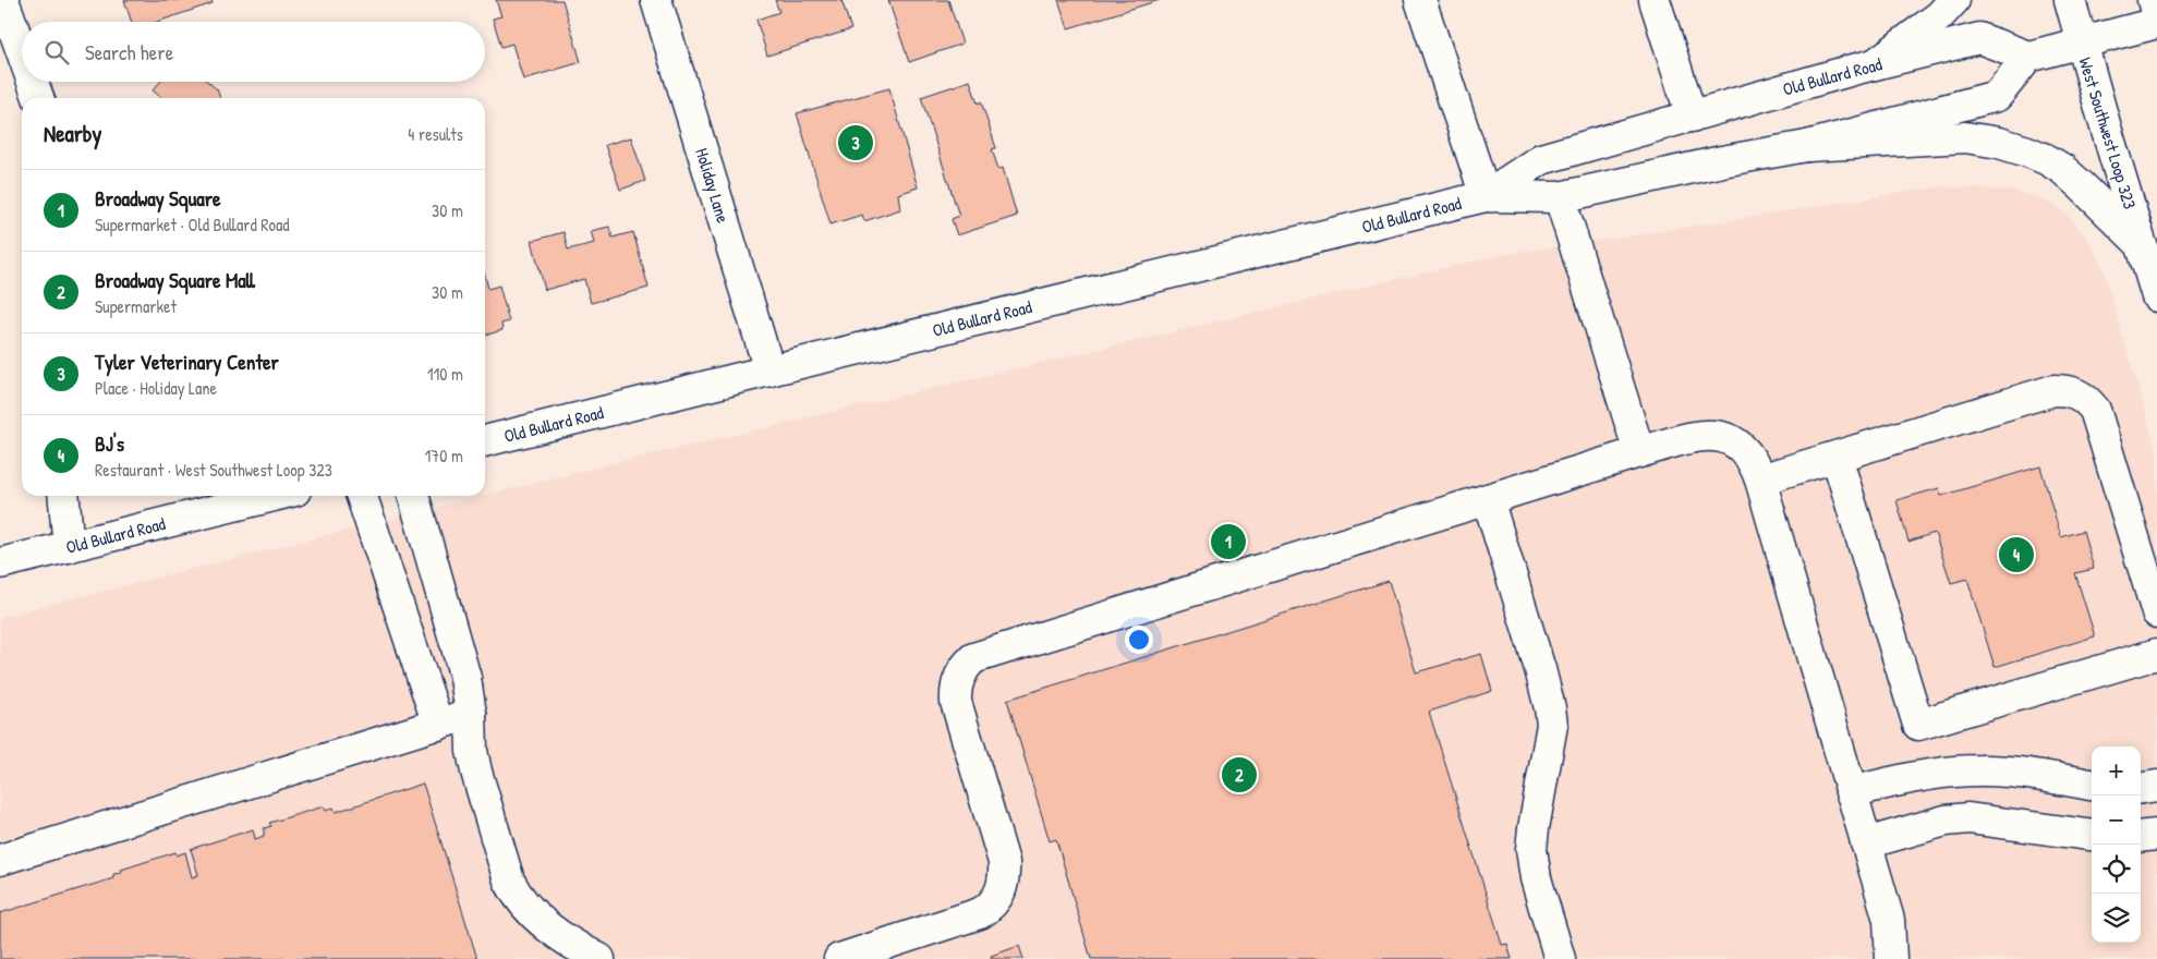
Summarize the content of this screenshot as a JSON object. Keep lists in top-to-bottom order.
{
  "streets": {
    "main road": ["Old Bullard Road", "West Southwest Loop 323", "Holiday Lane"]
  },
  "crossings": [
    ["Old Bullard Road", "Holiday Lane"]
  ],
  "page": {
    "search": "Search here",
    "heading": ["Nearby", "4 results"],
    "pins": [
      "3",
      "1",
      "4",
      "2"
    ],
    "list": [
      {
        "mark": "1",
        "name": "Broadway Square",
        "note": "Supermarket · Old Bullard Road",
        "value": "30 m"
      },
      {
        "mark": "2",
        "name": "Broadway Square Mall",
        "note": "Supermarket",
        "value": "30 m"
      },
      {
        "mark": "3",
        "name": "Tyler Veterinary Center",
        "note": "Place · Holiday Lane",
        "value": "110 m"
      },
      {
        "mark": "4",
        "name": "BJ's",
        "note": "Restaurant · West Southwest Loop 323",
        "value": "170 m"
      }
    ],
    "map_buttons": ["+", "−"]
  }
}
